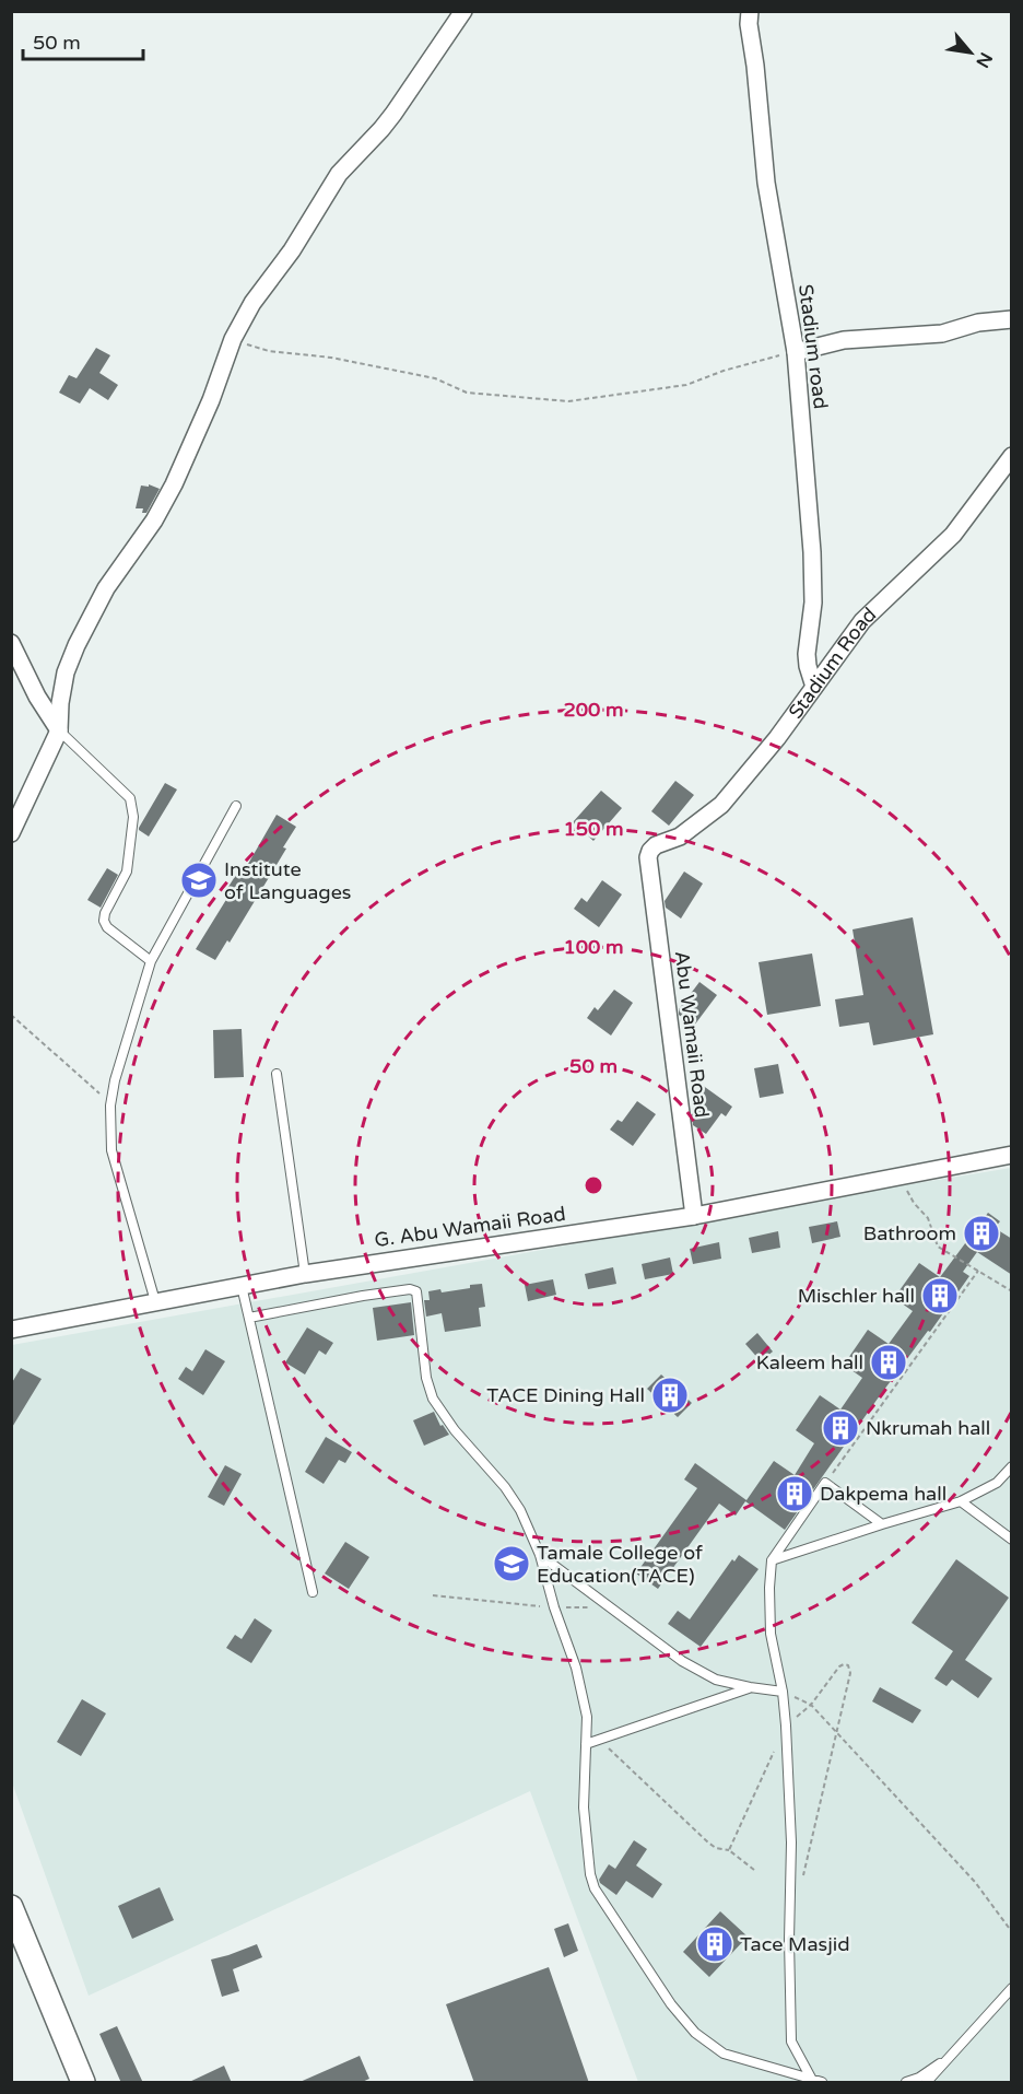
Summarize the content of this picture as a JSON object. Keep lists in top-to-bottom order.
{
  "streets": {
    "street": [
      "Stadium road",
      "Stadium Road",
      "Abu Wamaii Road",
      "G. Abu Wamaii Road"
    ]
  },
  "crossings": [
    ["Stadium road", "Stadium Road"],
    ["Stadium Road", "Abu Wamaii Road"],
    ["Abu Wamaii Road", "G. Abu Wamaii Road"]
  ],
  "places": {
    "school or university": ["Institute of Languages", "Tamale College of Education(TACE)"],
    "building": [
      "Bathroom",
      "Mischler hall",
      "Kaleem hall",
      "TACE Dining Hall",
      "Nkrumah hall",
      "Dakpema hall",
      "Tace Masjid"
    ]
  },
  "scale_bar": "50 m",
  "north": "bottom right",
  "rings": [
    "200 m",
    "150 m",
    "100 m",
    "50 m"
  ]
}
